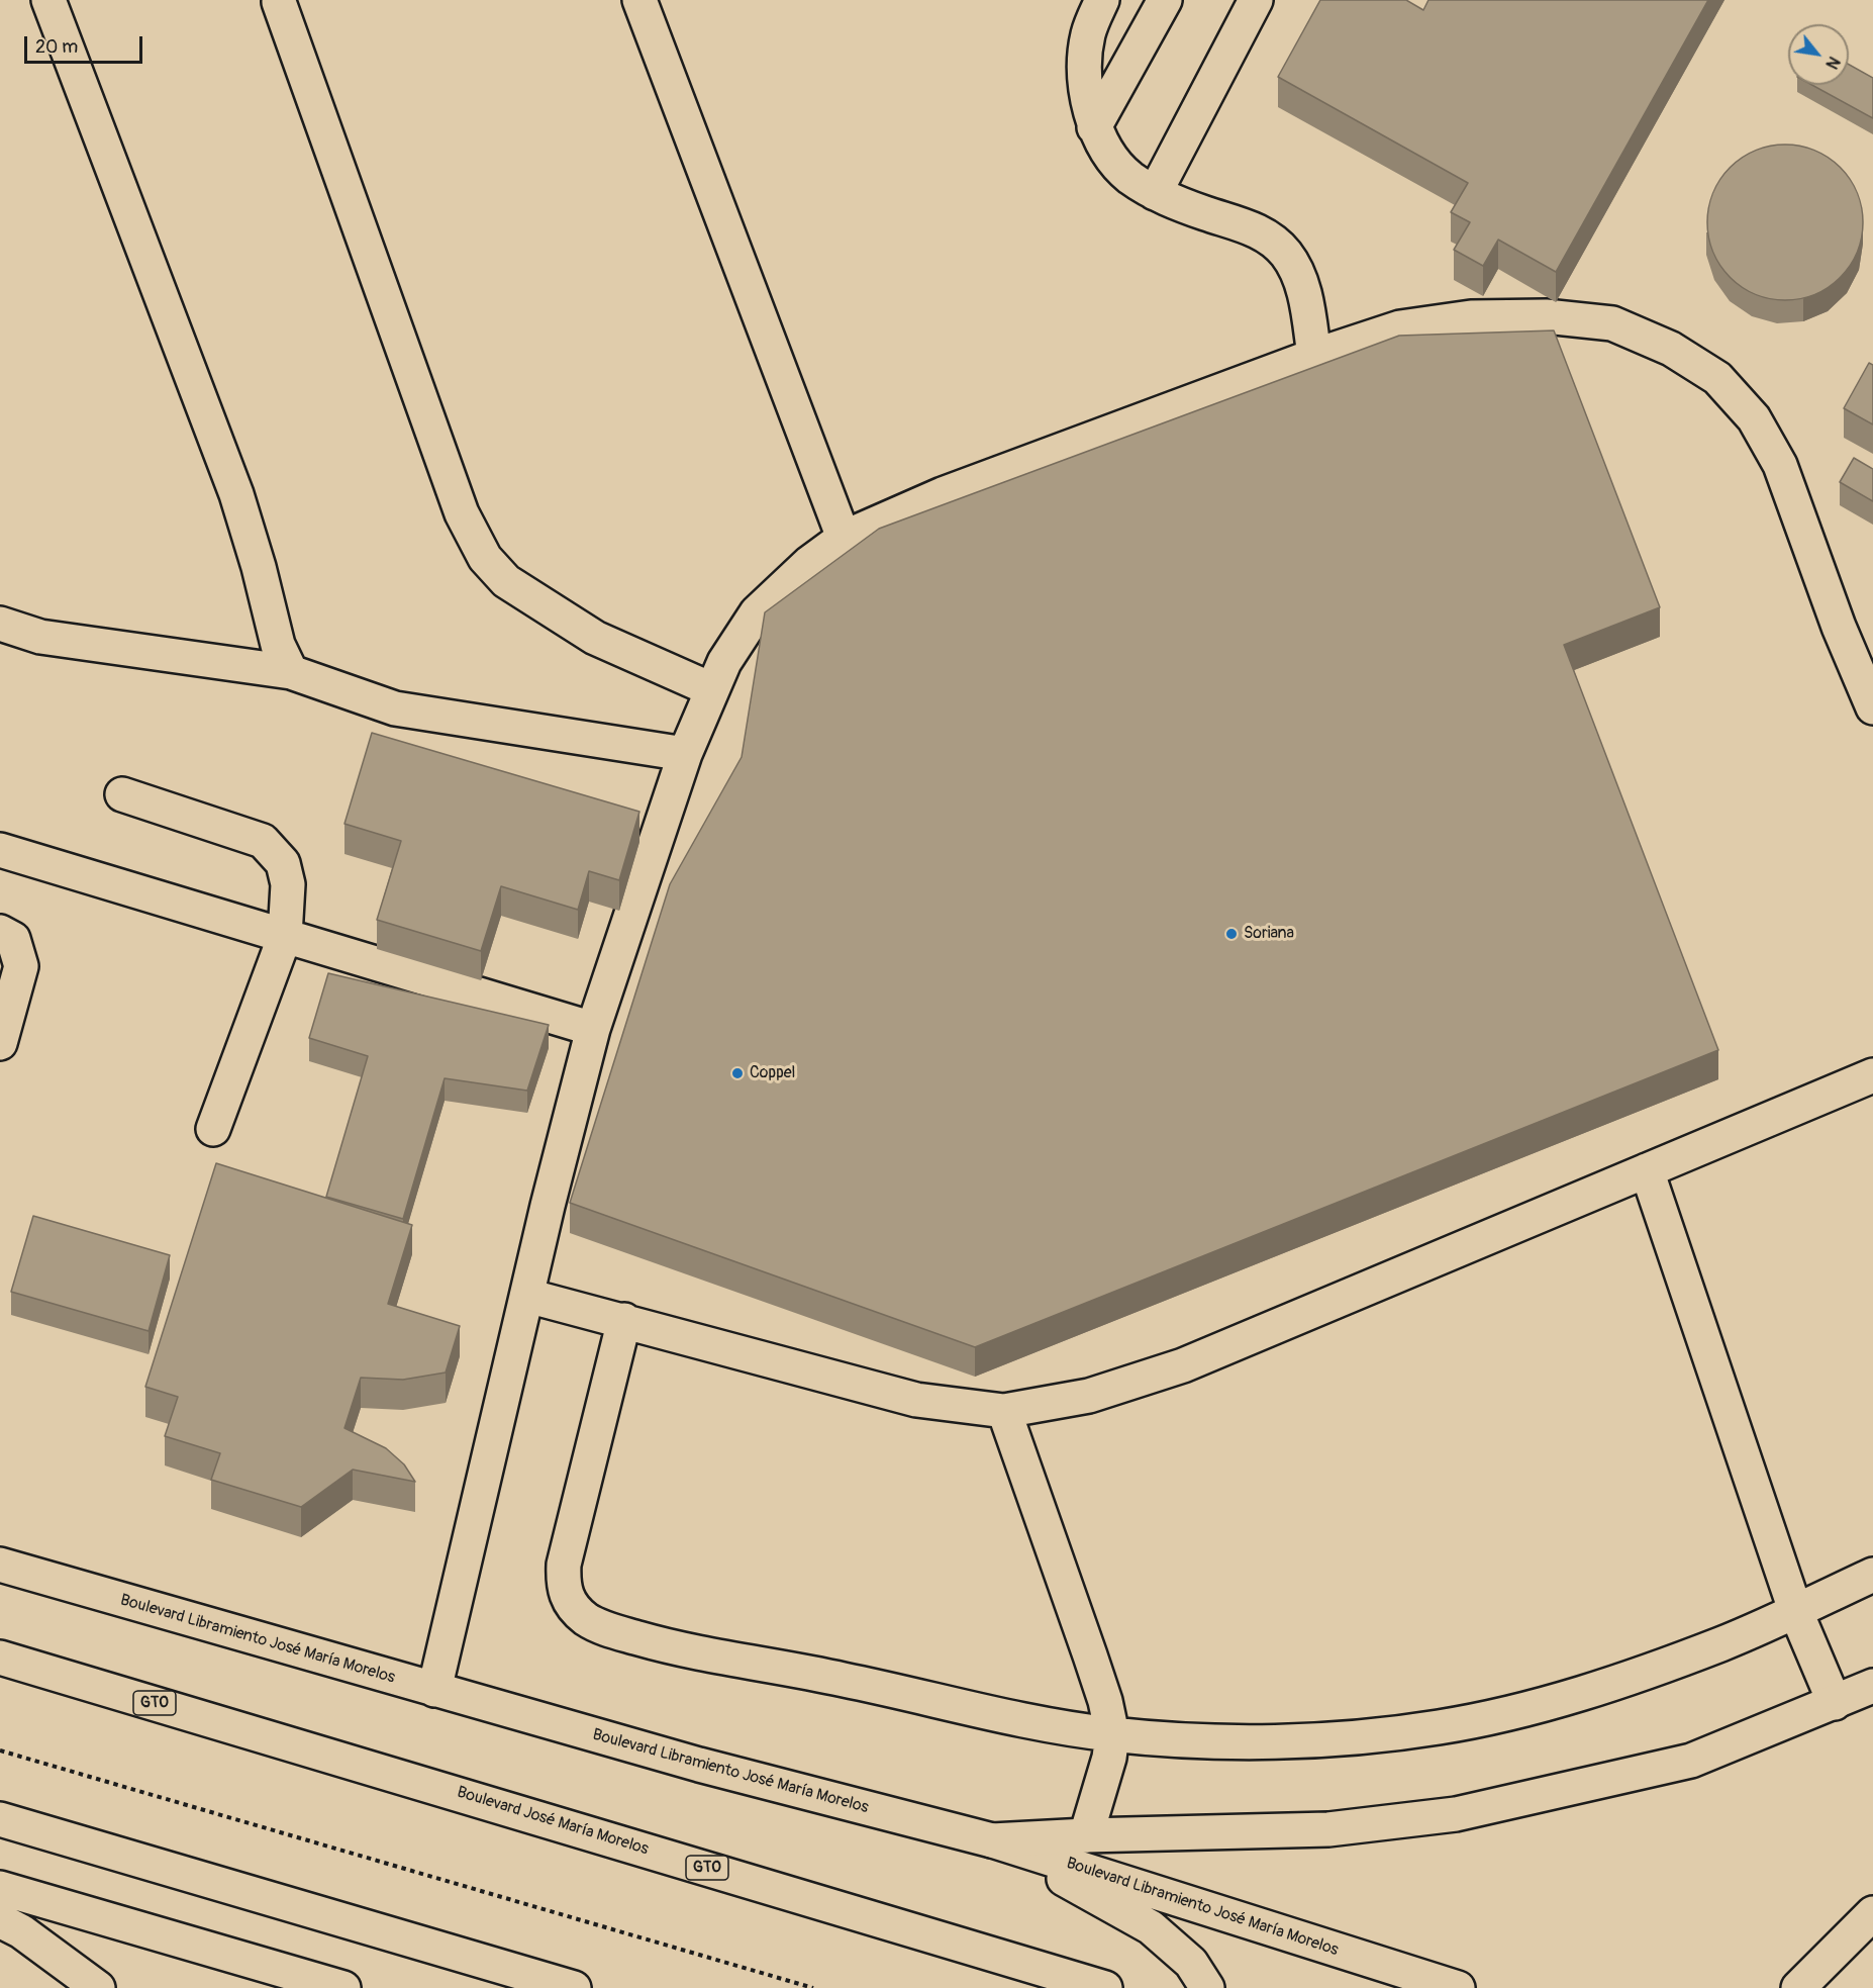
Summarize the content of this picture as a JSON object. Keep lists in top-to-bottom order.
{
  "streets": {
    "street": ["Boulevard Libramiento José María Morelos", "GTO", "Boulevard José María Morelos"]
  },
  "places": ["Soriana", "Coppel"],
  "scale_bar": "20 m",
  "north": "bottom right"
}
